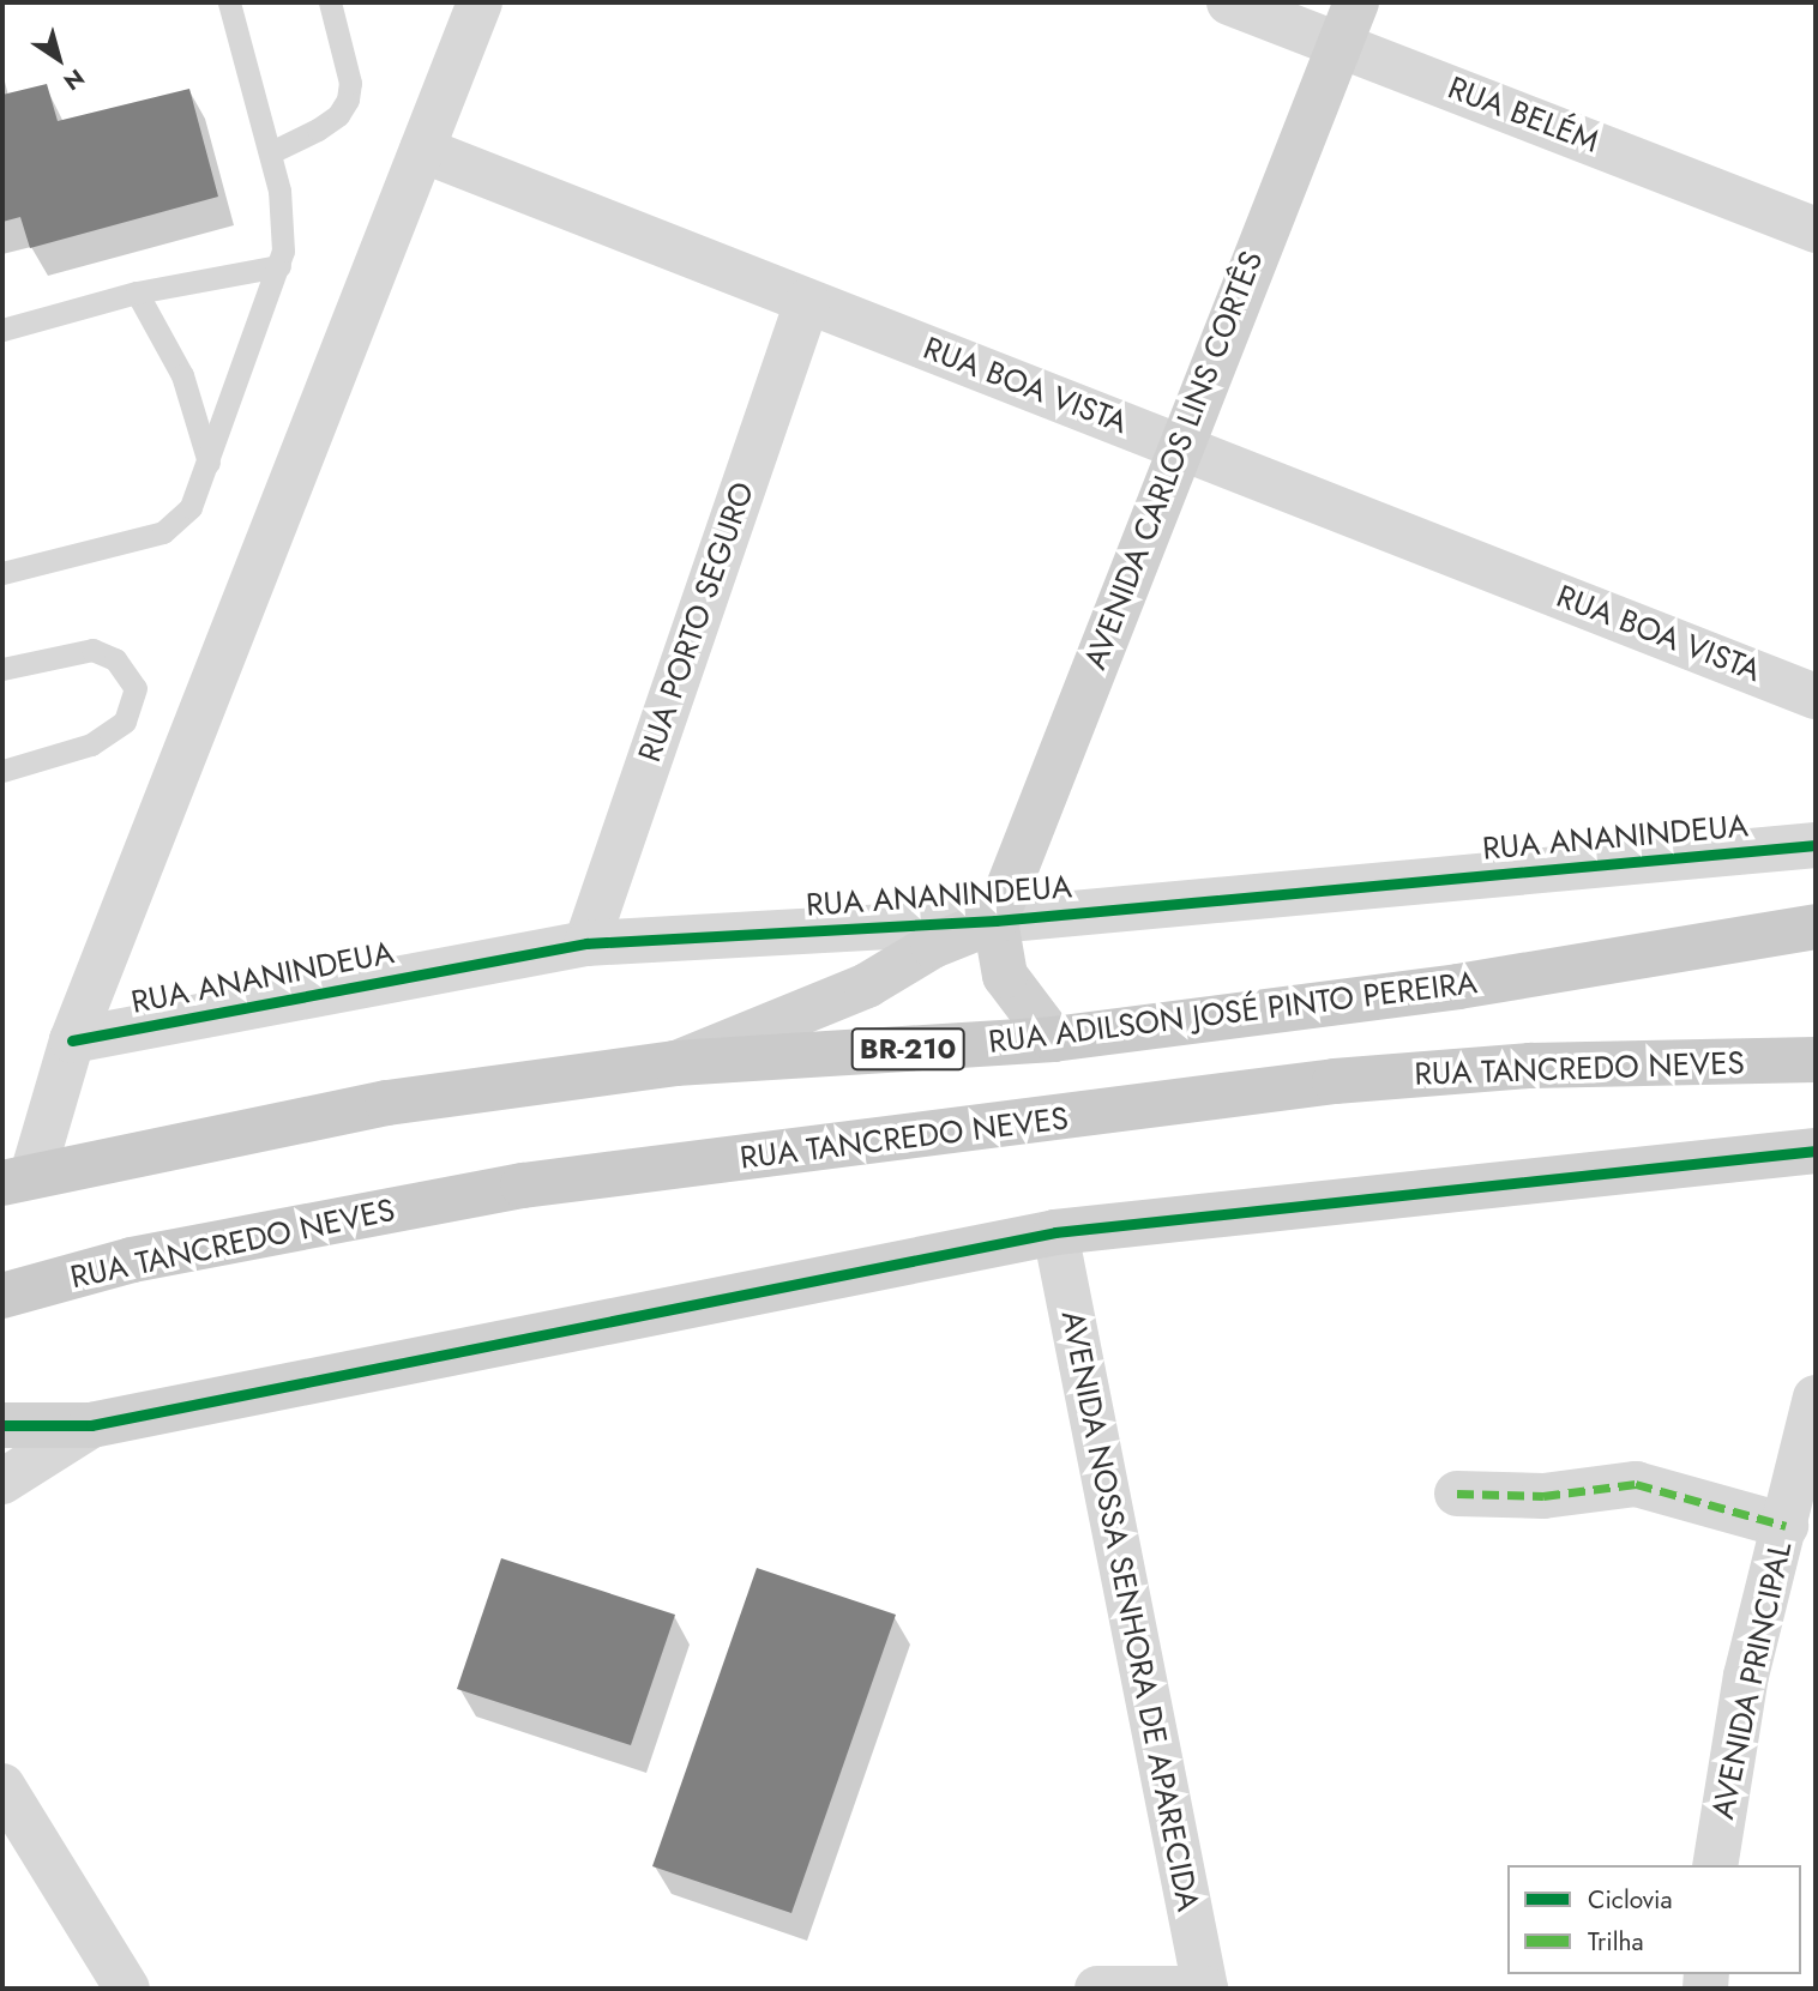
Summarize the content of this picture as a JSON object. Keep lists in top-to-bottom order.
{
  "streets": {
    "main road": ["RUA ADILSON JOSÉ PINTO PEREIRA", "BR-210", "RUA TANCREDO NEVES"],
    "street": [
      "RUA BELÉM",
      "RUA BOA VISTA",
      "AVENIDA CARLOS LINS CORTÊS",
      "RUA PORTO SEGURO",
      "RUA ANANINDEUA",
      "AVENIDA NOSSA SENHORA DE APARECIDA",
      "AVENIDA PRINCIPAL"
    ]
  },
  "crossings": [
    ["RUA BELÉM", "AVENIDA CARLOS LINS CORTÊS"],
    ["RUA BOA VISTA", "AVENIDA CARLOS LINS CORTÊS"],
    ["RUA BOA VISTA", "RUA PORTO SEGURO"],
    ["AVENIDA CARLOS LINS CORTÊS", "RUA ANANINDEUA"],
    ["RUA PORTO SEGURO", "RUA ANANINDEUA"]
  ],
  "legend": ["Ciclovia", "Trilha"],
  "north": "bottom right"
}
